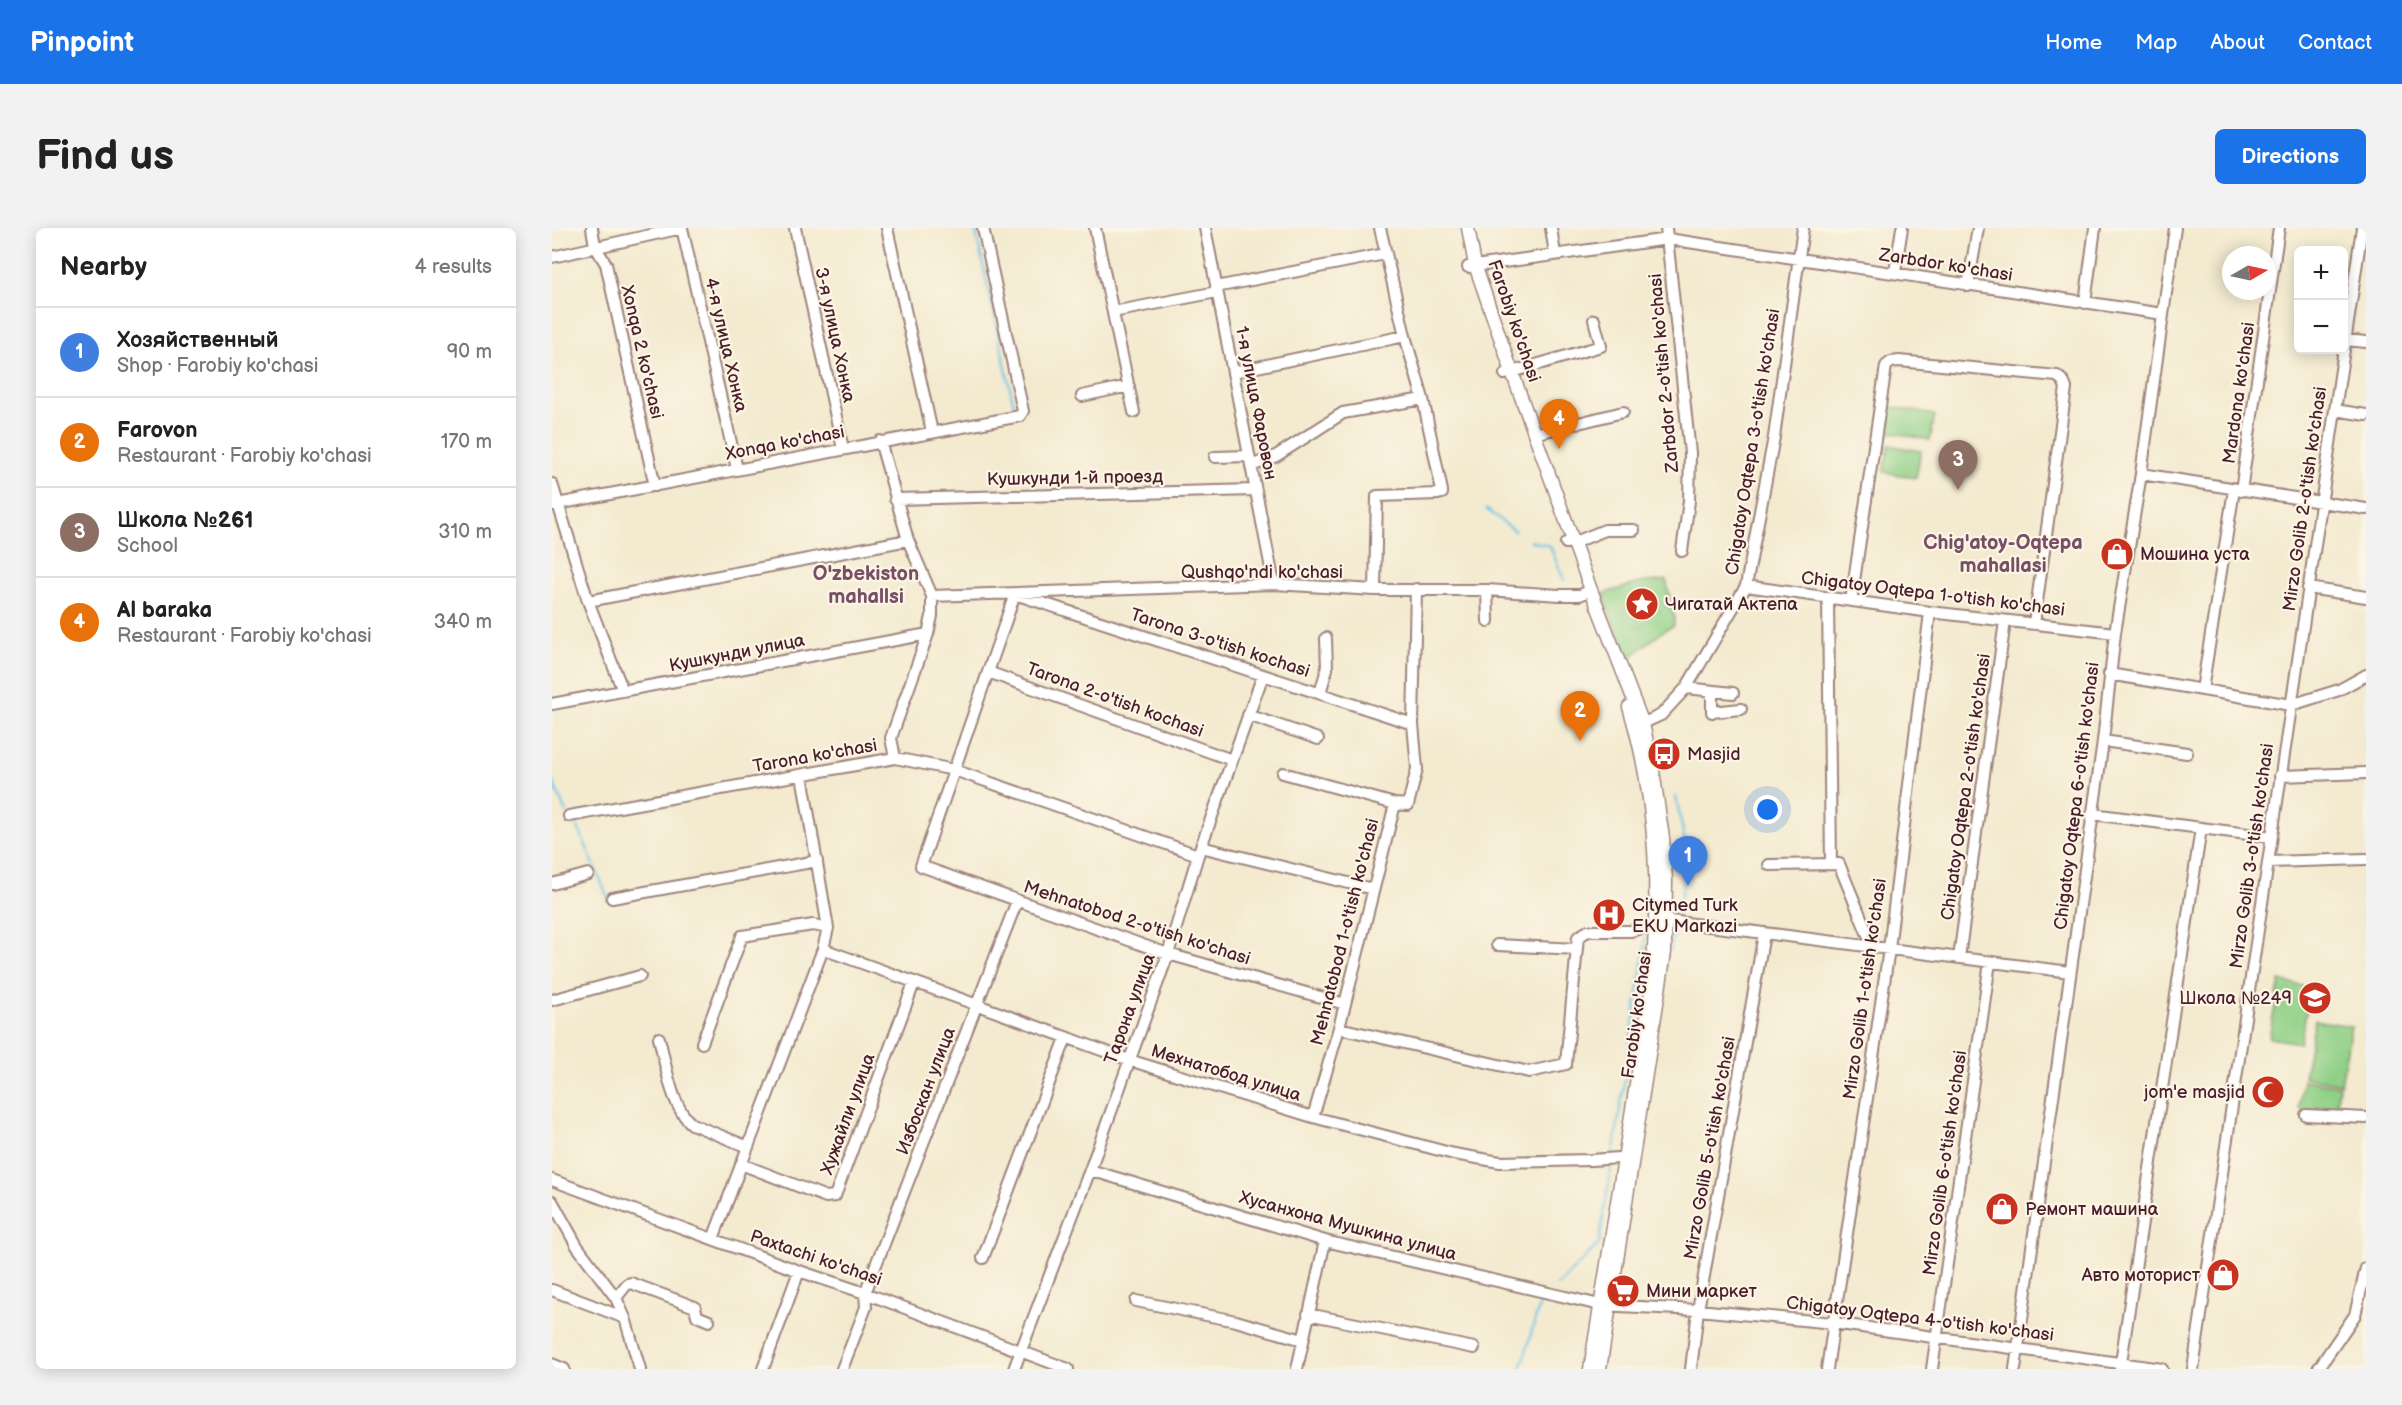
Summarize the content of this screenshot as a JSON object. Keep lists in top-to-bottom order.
{
  "streets": {
    "main road": ["Farobiy ko'chasi"],
    "street": [
      "Zarbdor ko'chasi",
      "3-я улица Хонка",
      "4-я улица Хонка",
      "Xonqa 2 ko'chasi",
      "Zarbdor 2-o'tish ko'chasi",
      "Mardona ko'chasi",
      "1-я улица Фаровон",
      "Chigatoy Oqtepa 3-o'tish ko'chasi",
      "Xonqa ko'chasi",
      "Кушкунди 1-й проезд",
      "Mirzo Golib 2-o'tish ko'chasi",
      "Qushqo'ndi ko'chasi",
      "Chigatoy Oqtepa 1-o'tish ko'chasi",
      "Tarona 3-o'tish kochasi",
      "Кушкунди улица",
      "Tarona 2-o'tish kochasi",
      "Tarona ko'chasi",
      "Chigatoy Oqtepa 2-o'tish ko'chasi",
      "Chigatoy Oqtepa 6-o'tish ko'chasi",
      "Mirzo Golib 3-o'tish ko'chasi",
      "Mehnatobod 2-o'tish ko'chasi",
      "Mehnatobod 1-o'tish ko'chasi",
      "Mirzo Golib 1-o'tish ko'chasi",
      "Тарона улица",
      "Мехнатобод улица",
      "Избоскан улица",
      "Хужайли улица",
      "Mirzo Golib 5-o'tish ko'chasi",
      "Mirzo Golib 6-o'tish ko'chasi",
      "Хусанхона Мушкина улица",
      "Paxtachi ko'chasi",
      "Chigatoy Oqtepa 4-o'tish ko'chasi"
    ]
  },
  "crossings": [
    ["Zarbdor ko'chasi", "Farobiy ko'chasi"],
    ["Zarbdor ko'chasi", "Zarbdor 2-o'tish ko'chasi"],
    ["Zarbdor ko'chasi", "Chigatoy Oqtepa 3-o'tish ko'chasi"],
    ["Zarbdor ko'chasi", "Chigatoy Oqtepa 6-o'tish ko'chasi"],
    ["Farobiy ko'chasi", "Chigatoy Oqtepa 3-o'tish ko'chasi"],
    ["Farobiy ko'chasi", "Qushqo'ndi ko'chasi"],
    ["Farobiy ko'chasi", "Мехнатобод улица"],
    ["Farobiy ko'chasi", "Хусанхона Мушкина улица"],
    ["Farobiy ko'chasi", "Chigatoy Oqtepa 4-o'tish ko'chasi"],
    ["3-я улица Хонка", "Xonqa ko'chasi"],
    ["4-я улица Хонка", "Xonqa ko'chasi"],
    ["Xonqa 2 ko'chasi", "Xonqa ko'chasi"],
    ["1-я улица Фаровон", "Кушкунди 1-й проезд"],
    ["1-я улица Фаровон", "Qushqo'ndi ko'chasi"],
    ["Chigatoy Oqtepa 3-o'tish ko'chasi", "Chigatoy Oqtepa 1-o'tish ko'chasi"],
    ["Mirzo Golib 2-o'tish ko'chasi", "Mirzo Golib 3-o'tish ko'chasi"],
    ["Qushqo'ndi ko'chasi", "Tarona 3-o'tish kochasi"],
    ["Qushqo'ndi ko'chasi", "Mehnatobod 1-o'tish ko'chasi"],
    ["Chigatoy Oqtepa 1-o'tish ko'chasi", "Chigatoy Oqtepa 2-o'tish ko'chasi"],
    ["Chigatoy Oqtepa 1-o'tish ko'chasi", "Chigatoy Oqtepa 6-o'tish ko'chasi"],
    ["Chigatoy Oqtepa 1-o'tish ko'chasi", "Mirzo Golib 1-o'tish ko'chasi"],
    ["Tarona 3-o'tish kochasi", "Mehnatobod 1-o'tish ko'chasi"],
    ["Tarona 3-o'tish kochasi", "Тарона улица"],
    ["Tarona 2-o'tish kochasi", "Тарона улица"],
    ["Tarona ko'chasi", "Mehnatobod 2-o'tish ko'chasi"],
    ["Tarona ko'chasi", "Mehnatobod 1-o'tish ko'chasi"],
    ["Tarona ko'chasi", "Тарона улица"],
    ["Chigatoy Oqtepa 6-o'tish ko'chasi", "Chigatoy Oqtepa 4-o'tish ko'chasi"],
    ["Mehnatobod 2-o'tish ko'chasi", "Mehnatobod 1-o'tish ko'chasi"],
    ["Mehnatobod 2-o'tish ko'chasi", "Тарона улица"],
    ["Mehnatobod 2-o'tish ko'chasi", "Избоскан улица"],
    ["Mehnatobod 1-o'tish ko'chasi", "Мехнатобод улица"],
    ["Mirzo Golib 1-o'tish ko'chasi", "Chigatoy Oqtepa 4-o'tish ko'chasi"],
    ["Тарона улица", "Мехнатобод улица"],
    ["Тарона улица", "Хусанхона Мушкина улица"],
    ["Тарона улица", "Paxtachi ko'chasi"],
    ["Мехнатобод улица", "Избоскан улица"],
    ["Мехнатобод улица", "Хужайли улица"],
    ["Избоскан улица", "Paxtachi ko'chasi"],
    ["Mirzo Golib 5-o'tish ko'chasi", "Chigatoy Oqtepa 4-o'tish ko'chasi"],
    ["Mirzo Golib 6-o'tish ko'chasi", "Chigatoy Oqtepa 4-o'tish ko'chasi"],
    ["Хусанхона Мушкина улица", "Chigatoy Oqtepa 4-o'tish ko'chasi"]
  ],
  "districts": ["Chig'atoy-Oqtepa mahallasi", "O'zbekiston mahallsi"],
  "places": {
    "shop": ["Мошина уста", "Ремонт машина", "Авто моторист"],
    "place": ["Чигатай Актепа"],
    "bus stop": ["Masjid"],
    "hospital": ["Citymed Turk EKU Markazi"],
    "school or university": ["Школа №249"],
    "mosque": ["jom'e masjid"],
    "supermarket": ["Мини маркет"]
  },
  "north": "right",
  "page": {
    "header": "Pinpoint",
    "nav": [
      "Home",
      "Map",
      "About",
      "Contact"
    ],
    "buttons": "Directions",
    "title": "Find us",
    "heading": ["Nearby", "4 results"],
    "map_buttons": ["+", "−"],
    "list": [
      {
        "mark": "1",
        "name": "Хозяйственный",
        "note": "Shop · Farobiy ko'chasi",
        "value": "90 m"
      },
      {
        "mark": "2",
        "name": "Farovon",
        "note": "Restaurant · Farobiy ko'chasi",
        "value": "170 m"
      },
      {
        "mark": "3",
        "name": "Школа №261",
        "note": "School",
        "value": "310 m"
      },
      {
        "mark": "4",
        "name": "Al baraka",
        "note": "Restaurant · Farobiy ko'chasi",
        "value": "340 m"
      }
    ],
    "pins": [
      "4",
      "3",
      "2",
      "1"
    ]
  }
}
